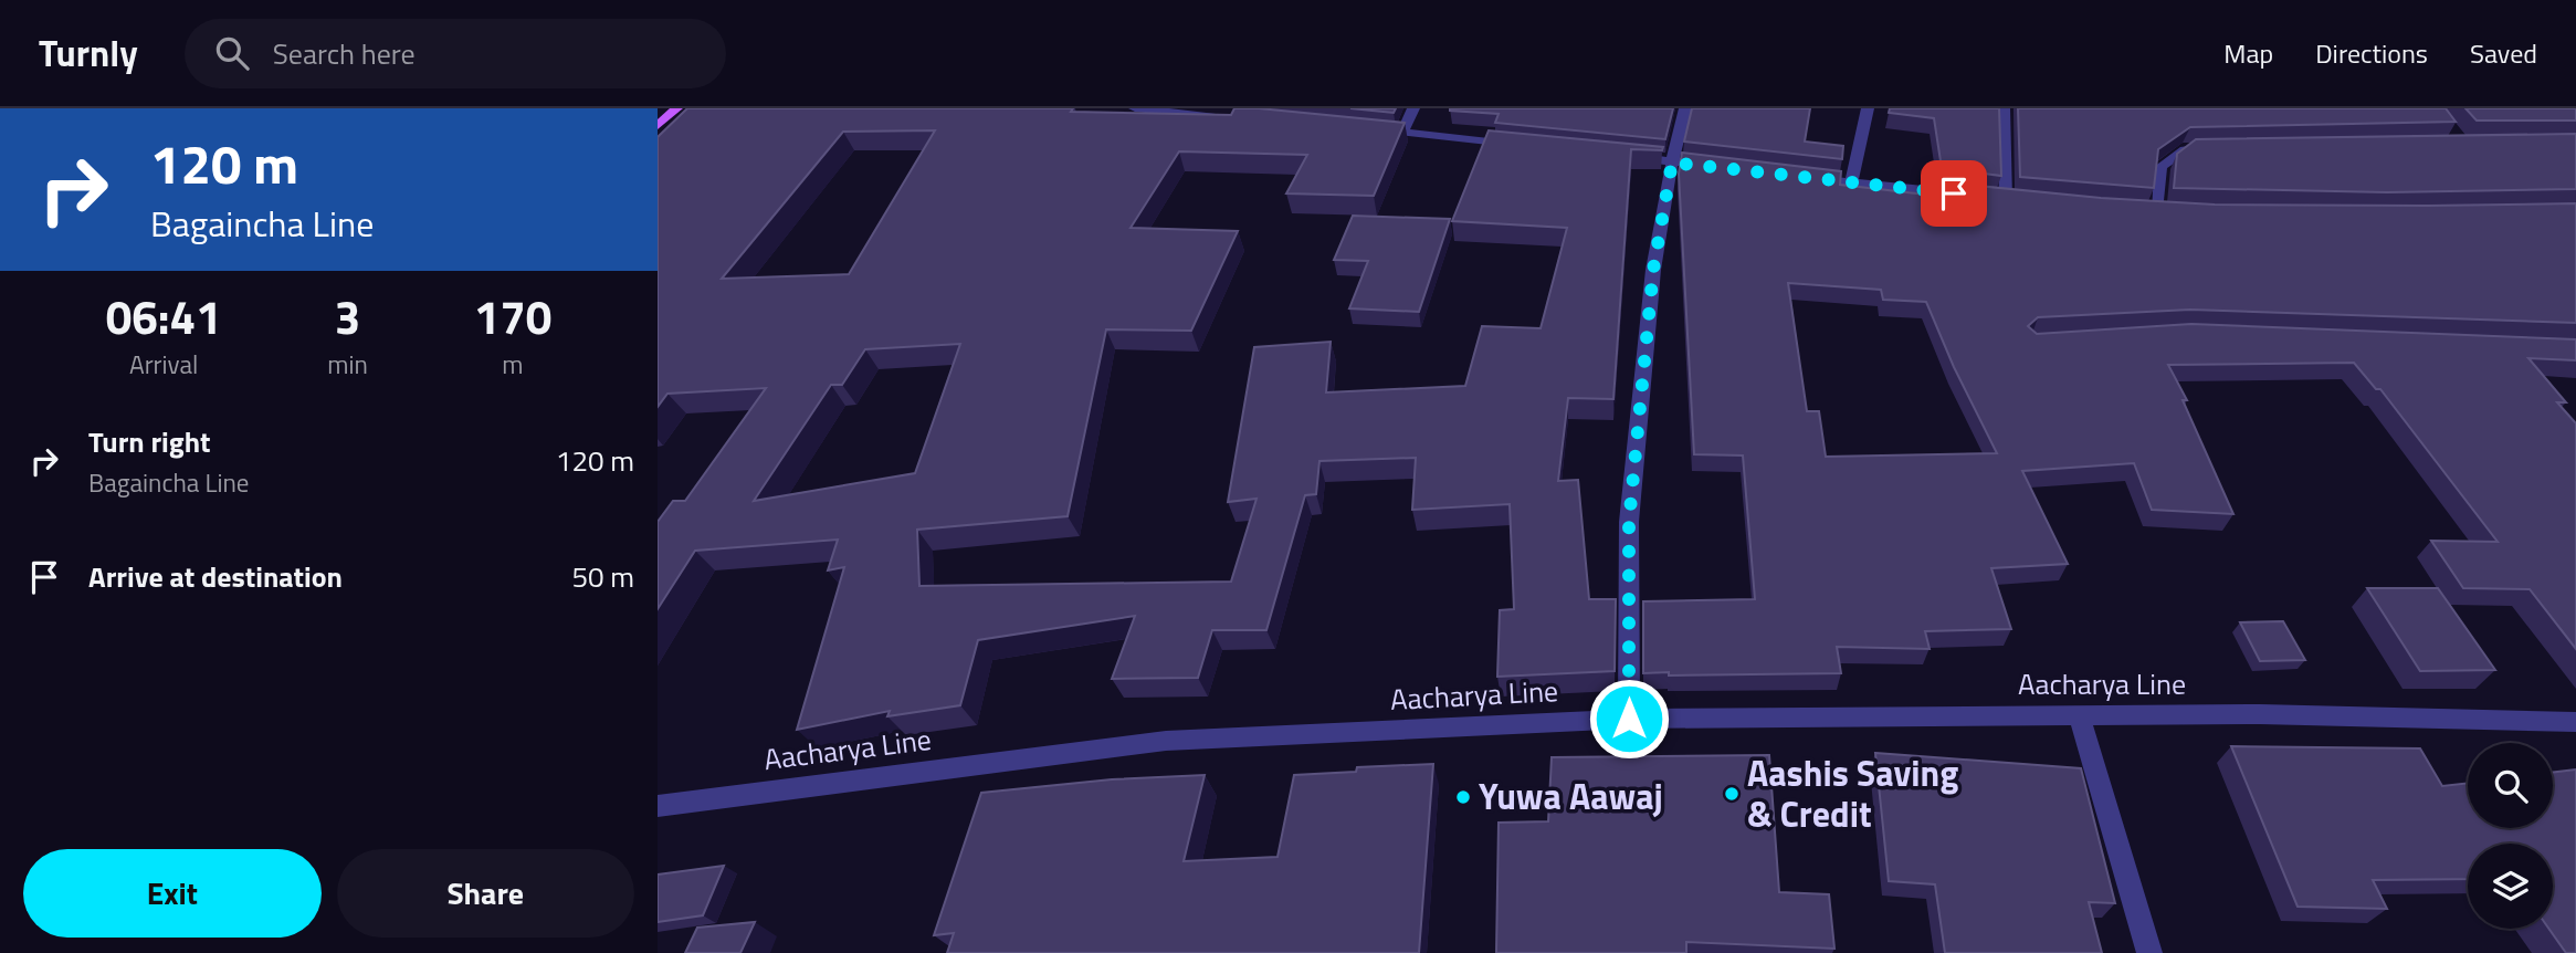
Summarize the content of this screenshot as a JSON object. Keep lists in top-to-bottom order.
{
  "streets": {
    "street": ["Aacharya Line"]
  },
  "places": ["Aashis Saving & Credit", "Yuwa Aawaj"],
  "page": {
    "header": "Turnly",
    "search": "Search here",
    "nav": ["Map", "Directions", "Saved"],
    "turn": ["120 m", "Bagaincha Line"],
    "eta": [
      "06:41",
      "Arrival",
      "3",
      "min",
      "170",
      "m"
    ],
    "list": [
      {
        "name": "Turn right",
        "note": "Bagaincha Line",
        "value": "120 m"
      },
      {
        "name": "Arrive at destination",
        "value": "50 m"
      }
    ],
    "buttons": ["Exit", "Share"]
  }
}
